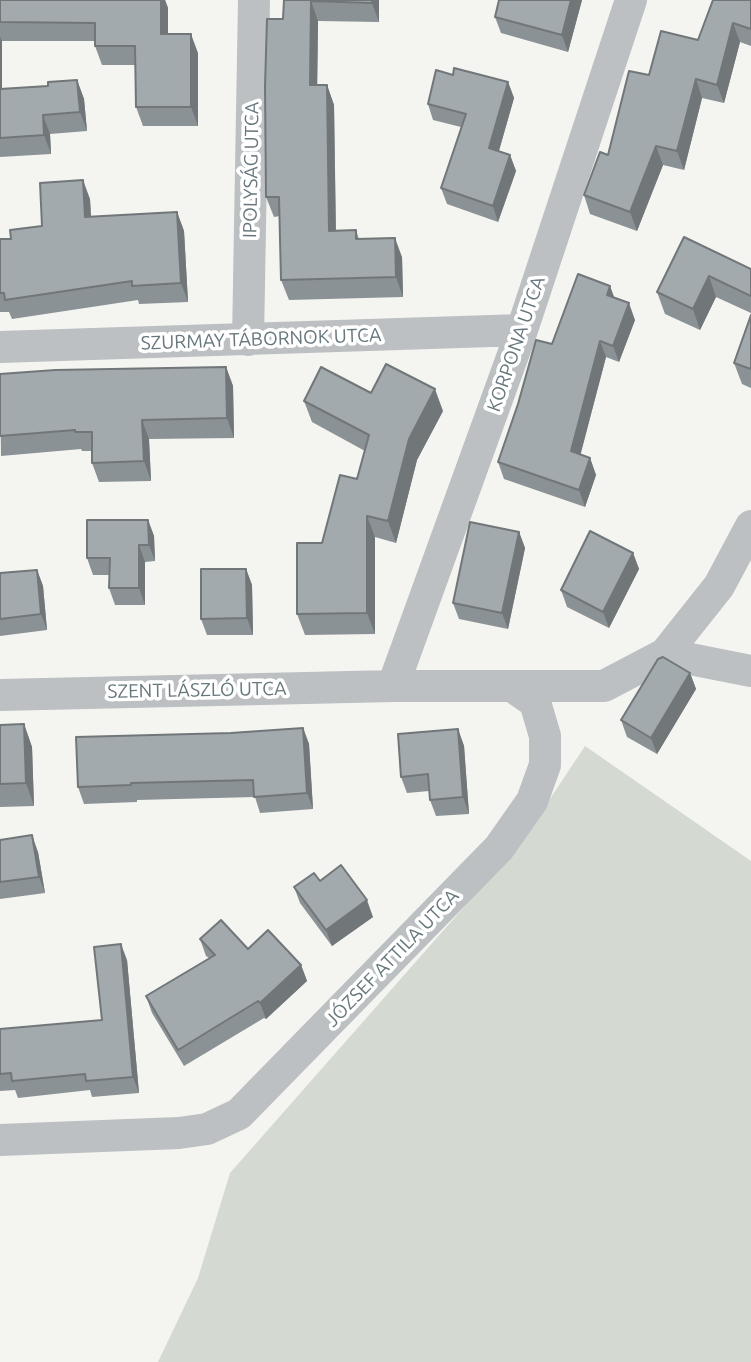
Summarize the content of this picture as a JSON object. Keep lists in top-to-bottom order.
{
  "streets": {
    "street": [
      "IPOLYSÁG UTCA",
      "SZURMAY TÁBORNOK UTCA",
      "KORPONA UTCA",
      "SZENT LÁSZLÓ UTCA",
      "JÓZSEF ATTILA UTCA"
    ]
  },
  "crossings": [
    ["IPOLYSÁG UTCA", "SZURMAY TÁBORNOK UTCA"],
    ["SZURMAY TÁBORNOK UTCA", "KORPONA UTCA"],
    ["KORPONA UTCA", "SZENT LÁSZLÓ UTCA"]
  ]
}
